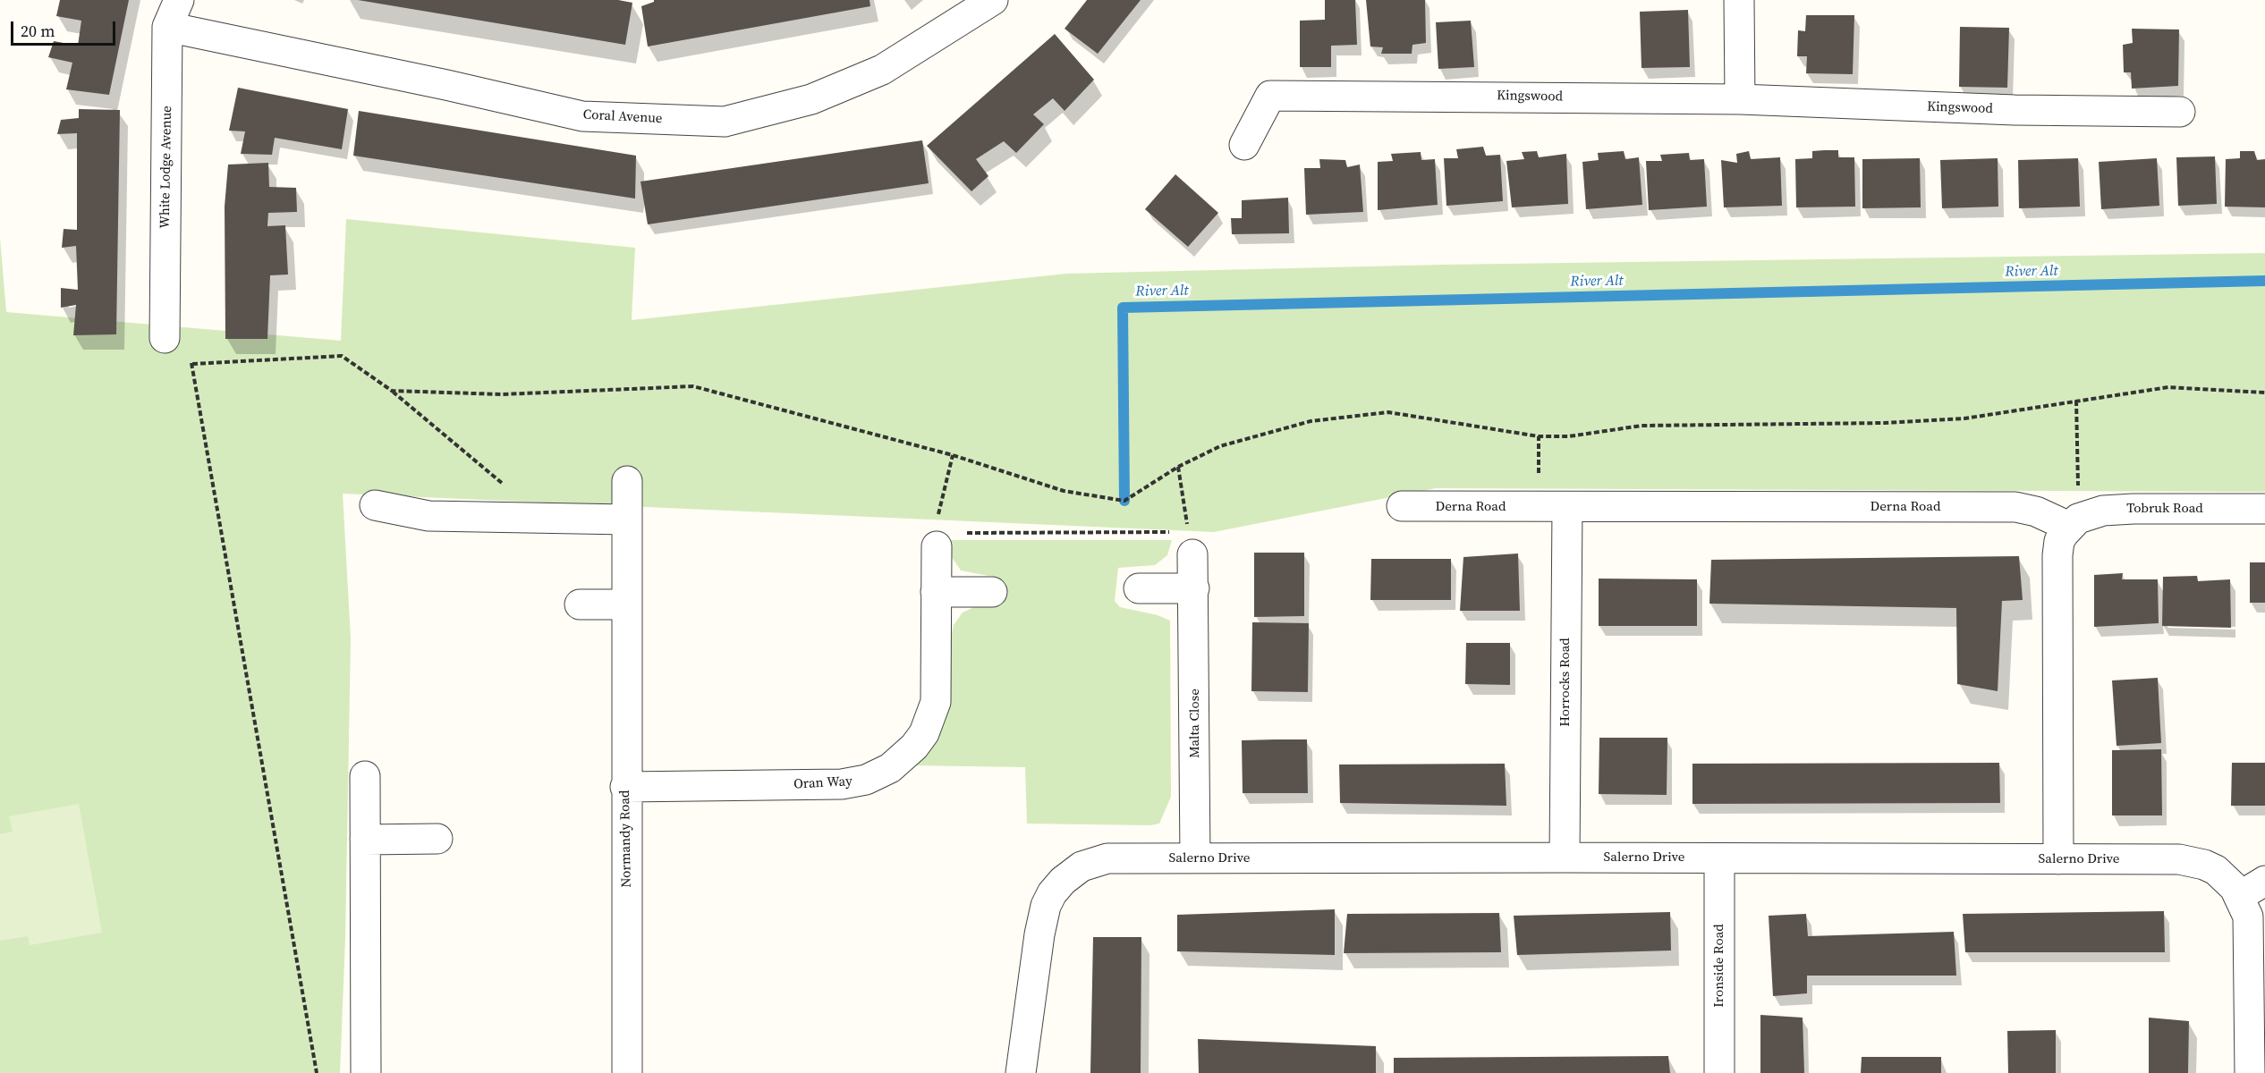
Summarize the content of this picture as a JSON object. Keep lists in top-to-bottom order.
{
  "streets": {
    "street": [
      "Kingswood",
      "Coral Avenue",
      "White Lodge Avenue",
      "Derna Road",
      "Tobruk Road",
      "Horrocks Road",
      "Malta Close",
      "Oran Way",
      "Normandy Road",
      "Salerno Drive",
      "Ironside Road"
    ]
  },
  "crossings": [
    ["Coral Avenue", "White Lodge Avenue"],
    ["Derna Road", "Tobruk Road"],
    ["Derna Road", "Horrocks Road"],
    ["Horrocks Road", "Salerno Drive"],
    ["Malta Close", "Salerno Drive"],
    ["Oran Way", "Normandy Road"],
    ["Salerno Drive", "Ironside Road"]
  ],
  "water": ["River Alt"],
  "scale_bar": "20 m"
}
